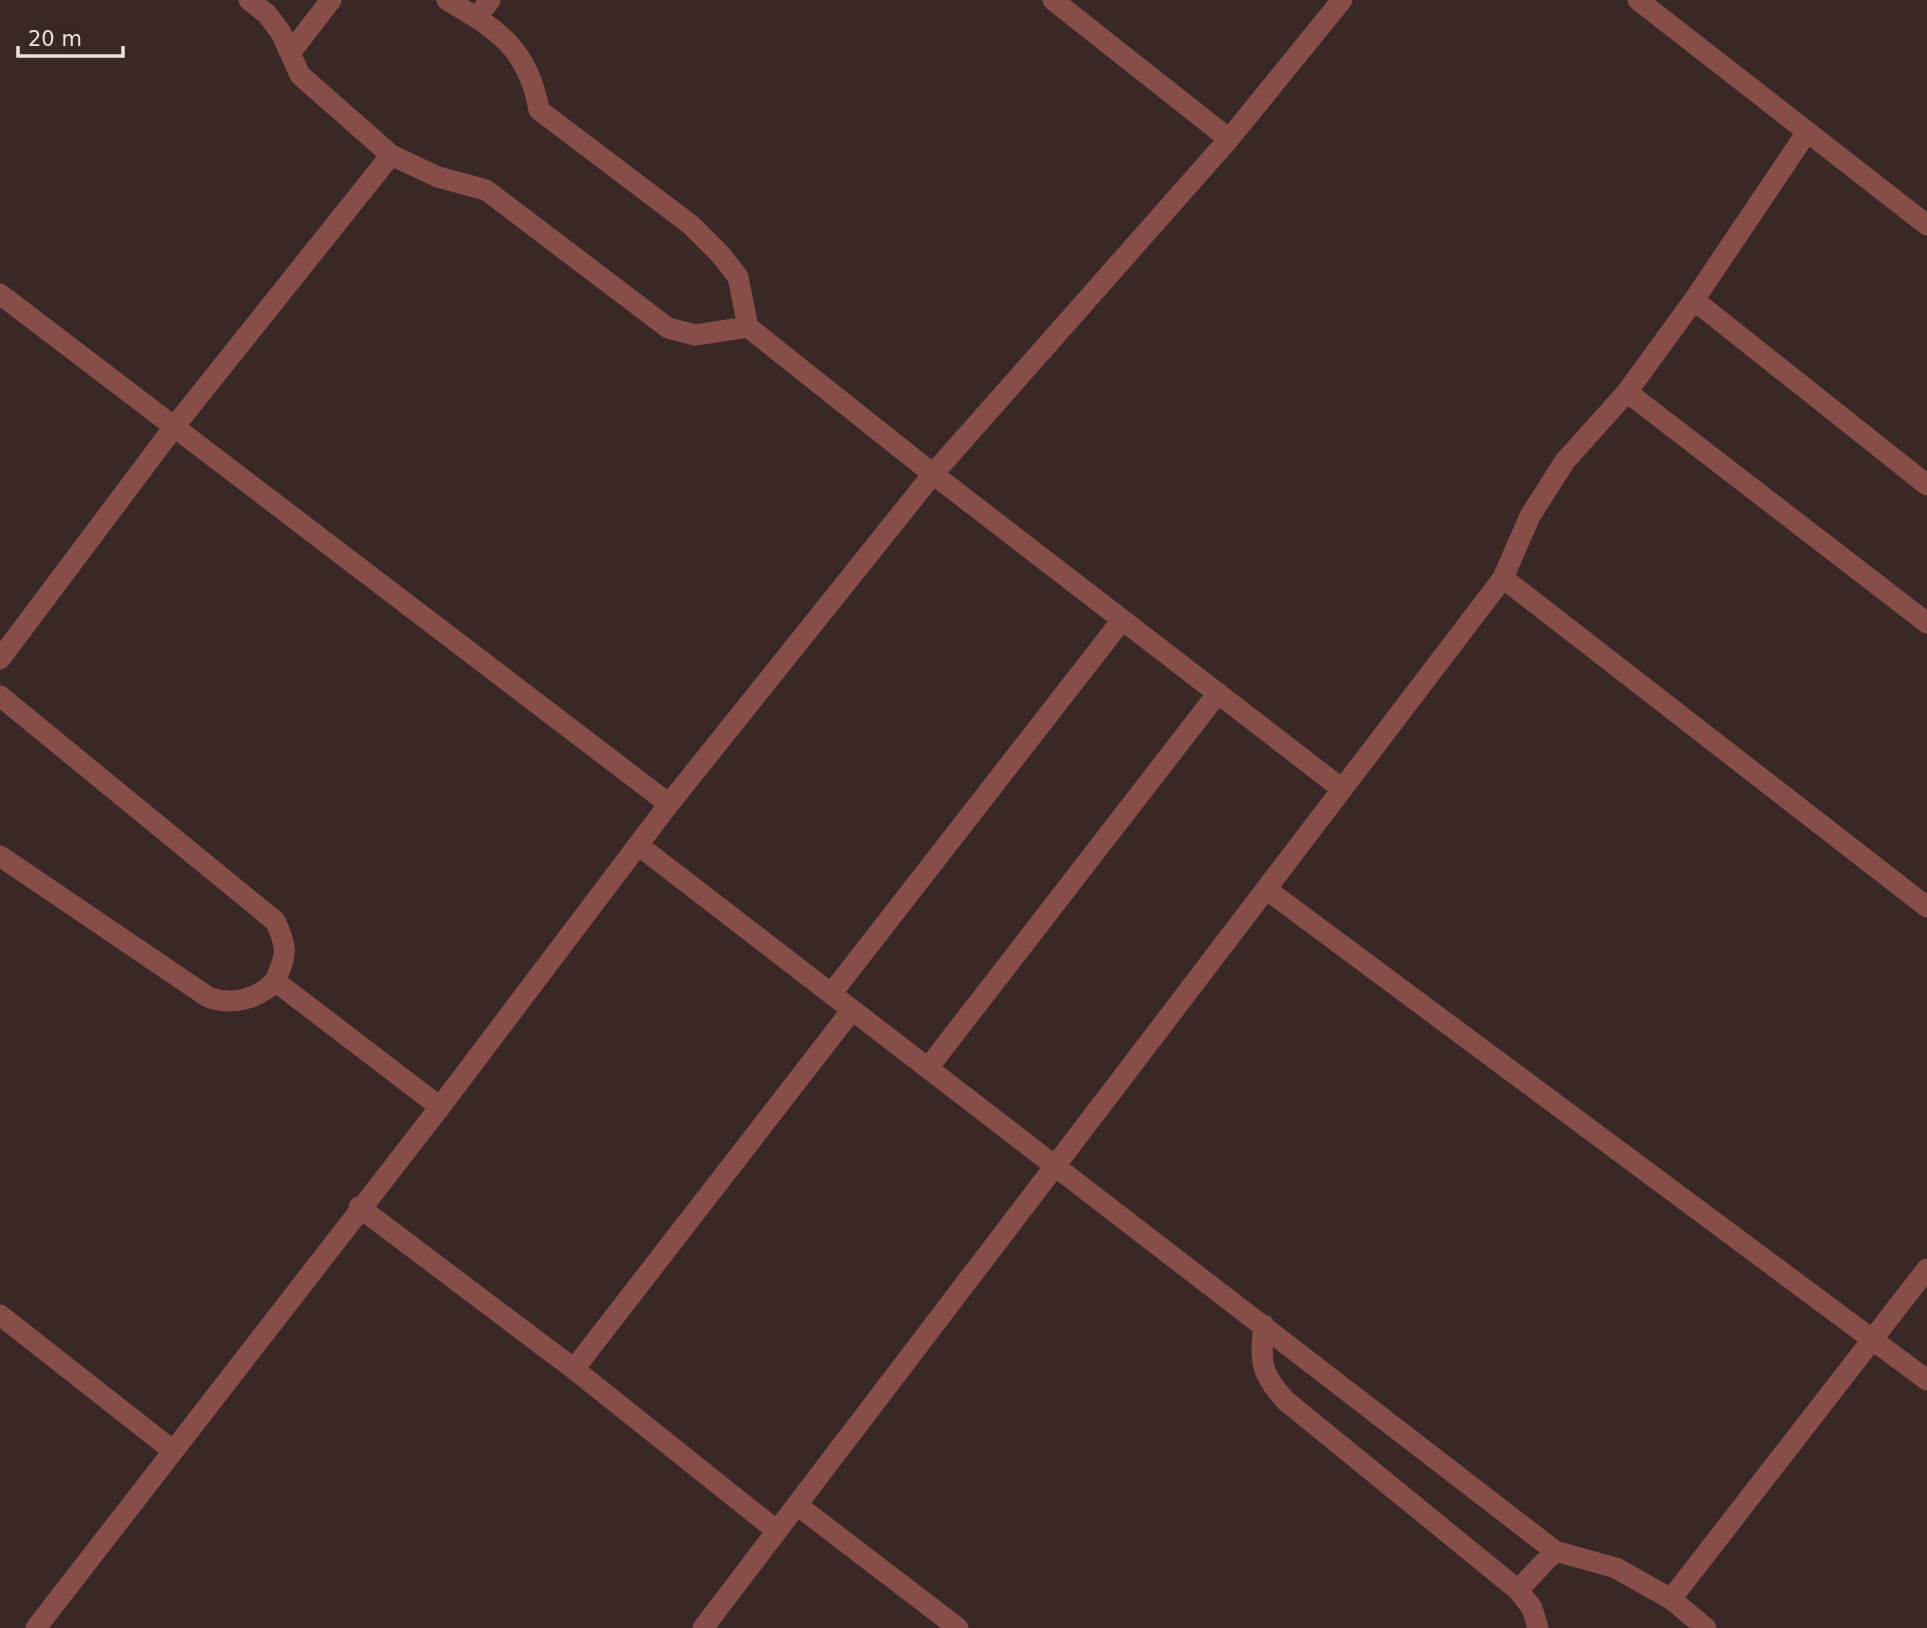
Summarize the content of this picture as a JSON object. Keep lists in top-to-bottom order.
{
  "scale_bar": "20 m"
}
